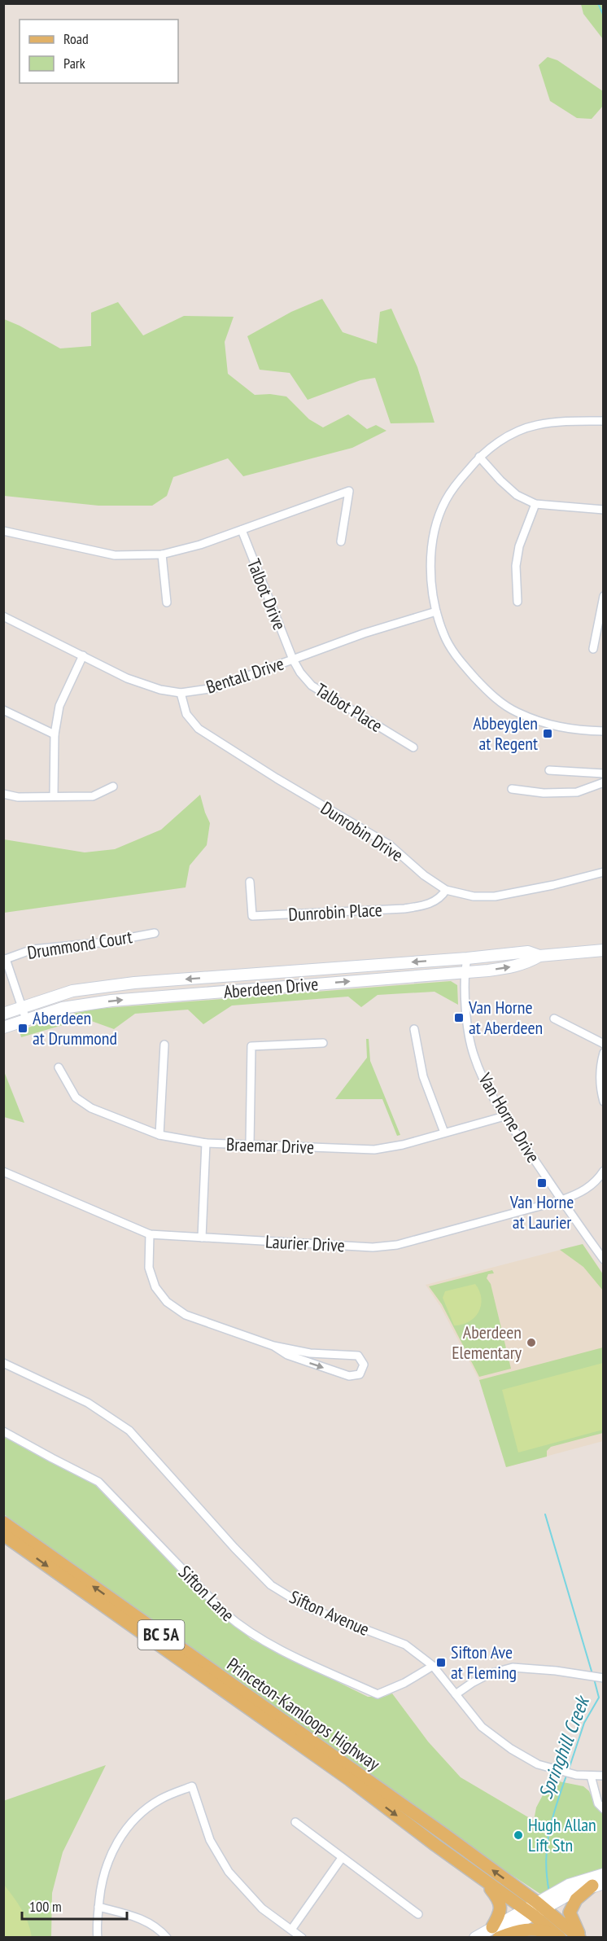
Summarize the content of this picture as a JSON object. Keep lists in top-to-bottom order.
{
  "streets": {
    "main road": ["Aberdeen Drive", "BC 5A", "Princeton-Kamloops Highway"],
    "street": [
      "Talbot Drive",
      "Bentall Drive",
      "Talbot Place",
      "Dunrobin Drive",
      "Dunrobin Place",
      "Drummond Court",
      "Van Horne Drive",
      "Braemar Drive",
      "Laurier Drive",
      "Sifton Lane",
      "Sifton Avenue"
    ]
  },
  "crossings": [
    ["Talbot Drive", "Bentall Drive"],
    ["Talbot Drive", "Talbot Place"],
    ["Bentall Drive", "Talbot Place"],
    ["Bentall Drive", "Dunrobin Drive"],
    ["Dunrobin Drive", "Dunrobin Place"],
    ["Drummond Court", "Aberdeen Drive"],
    ["Aberdeen Drive", "Van Horne Drive"],
    ["Van Horne Drive", "Braemar Drive"],
    ["Van Horne Drive", "Laurier Drive"],
    ["Sifton Lane", "Sifton Avenue"]
  ],
  "water": ["Springhill Creek"],
  "places": {
    "transit": [
      "Abbeyglen at Regent",
      "Van Horne at Aberdeen",
      "Aberdeen at Drummond",
      "Van Horne at Laurier",
      "Sifton Ave at Fleming"
    ],
    "other": ["Aberdeen Elementary", "Hugh Allan Lift Stn"]
  },
  "legend": ["Road", "Park"],
  "scale_bar": "100 m"
}
